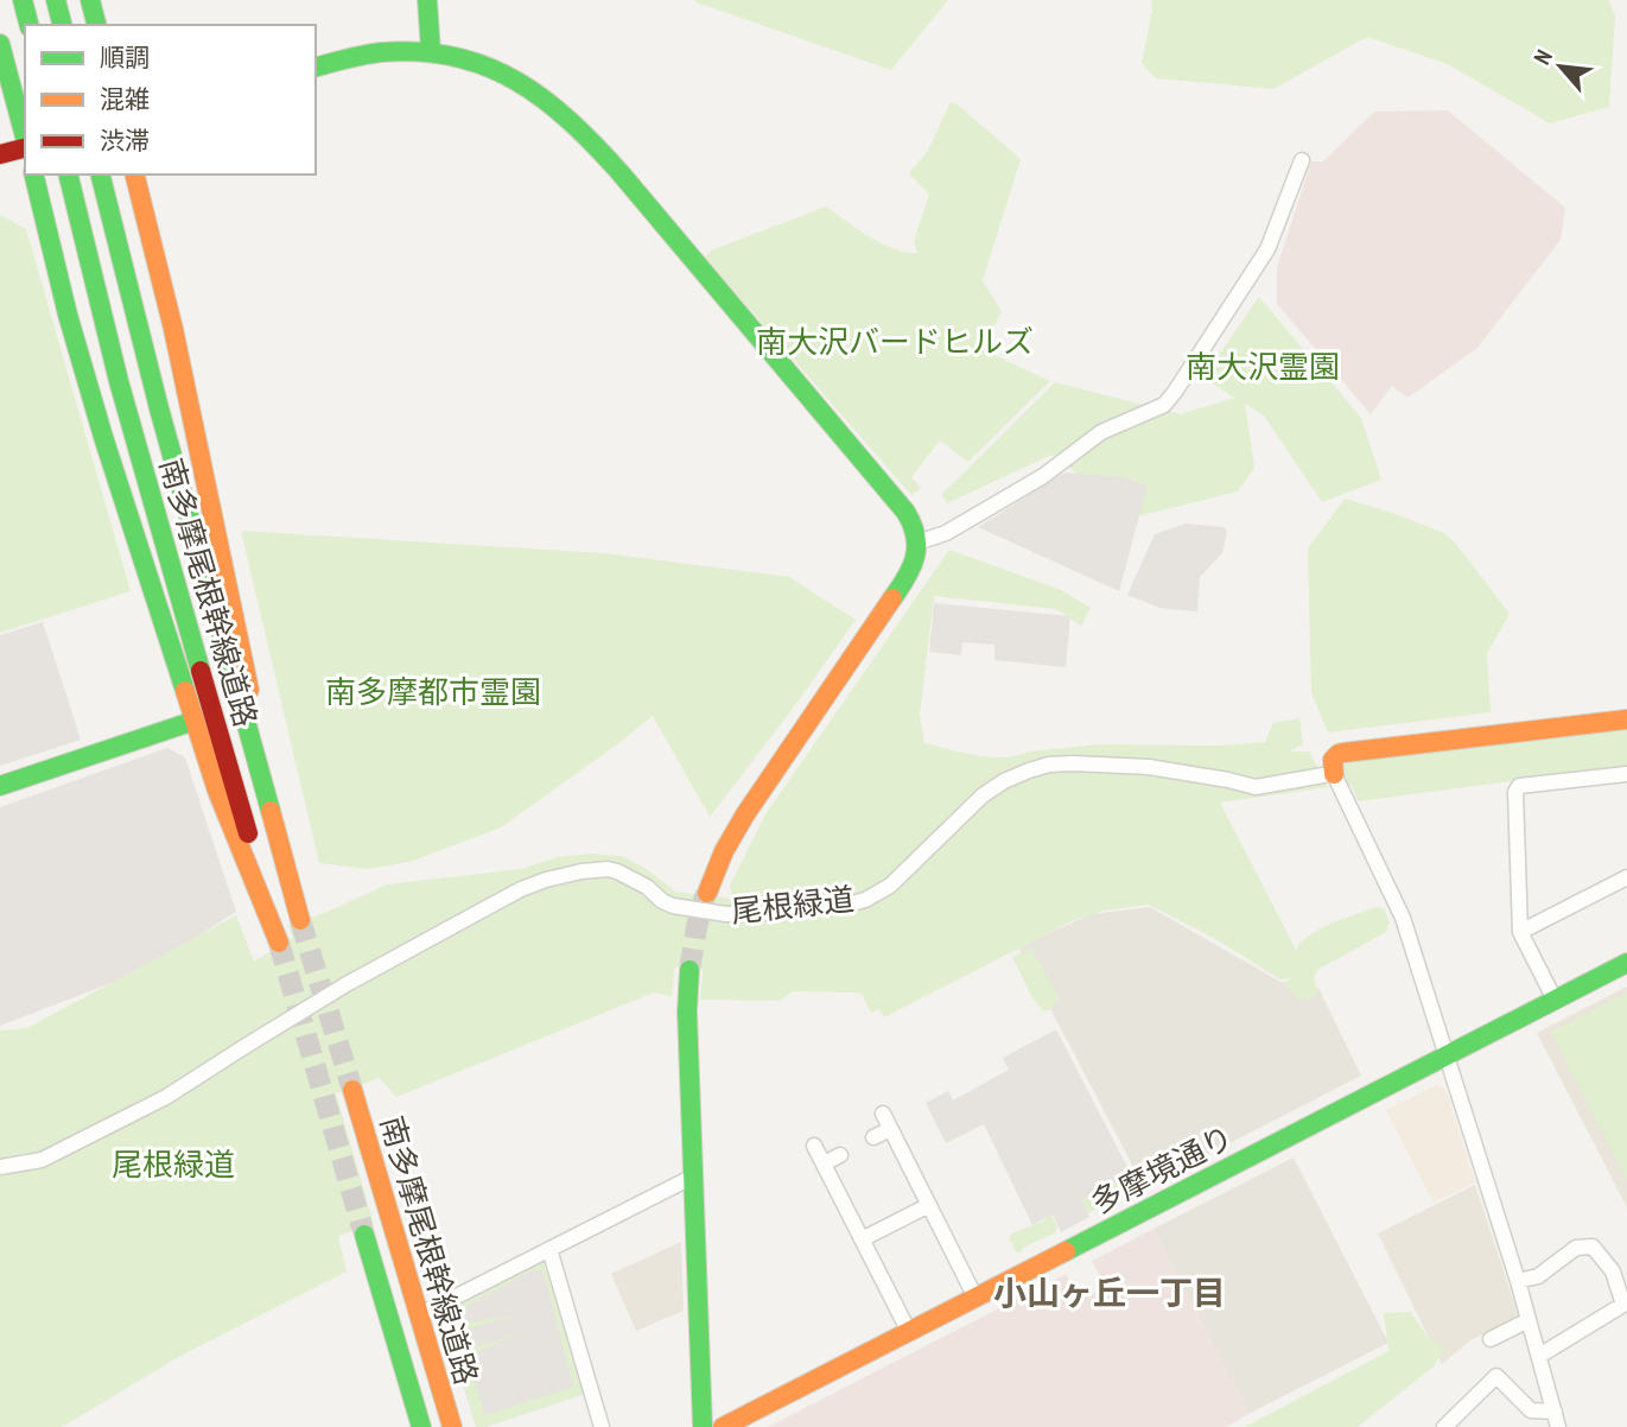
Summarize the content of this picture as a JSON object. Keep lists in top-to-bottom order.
{
  "streets": {
    "main road": ["南多摩尾根幹線道路", "多摩境通り"],
    "street": ["尾根緑道"]
  },
  "districts": ["小山ヶ丘一丁目"],
  "parks": [
    "南大沢バードヒルズ",
    "南大沢霊園",
    "南多摩都市霊園",
    "尾根緑道"
  ],
  "legend": ["順調", "混雑", "渋滞"],
  "north": "top left"
}
